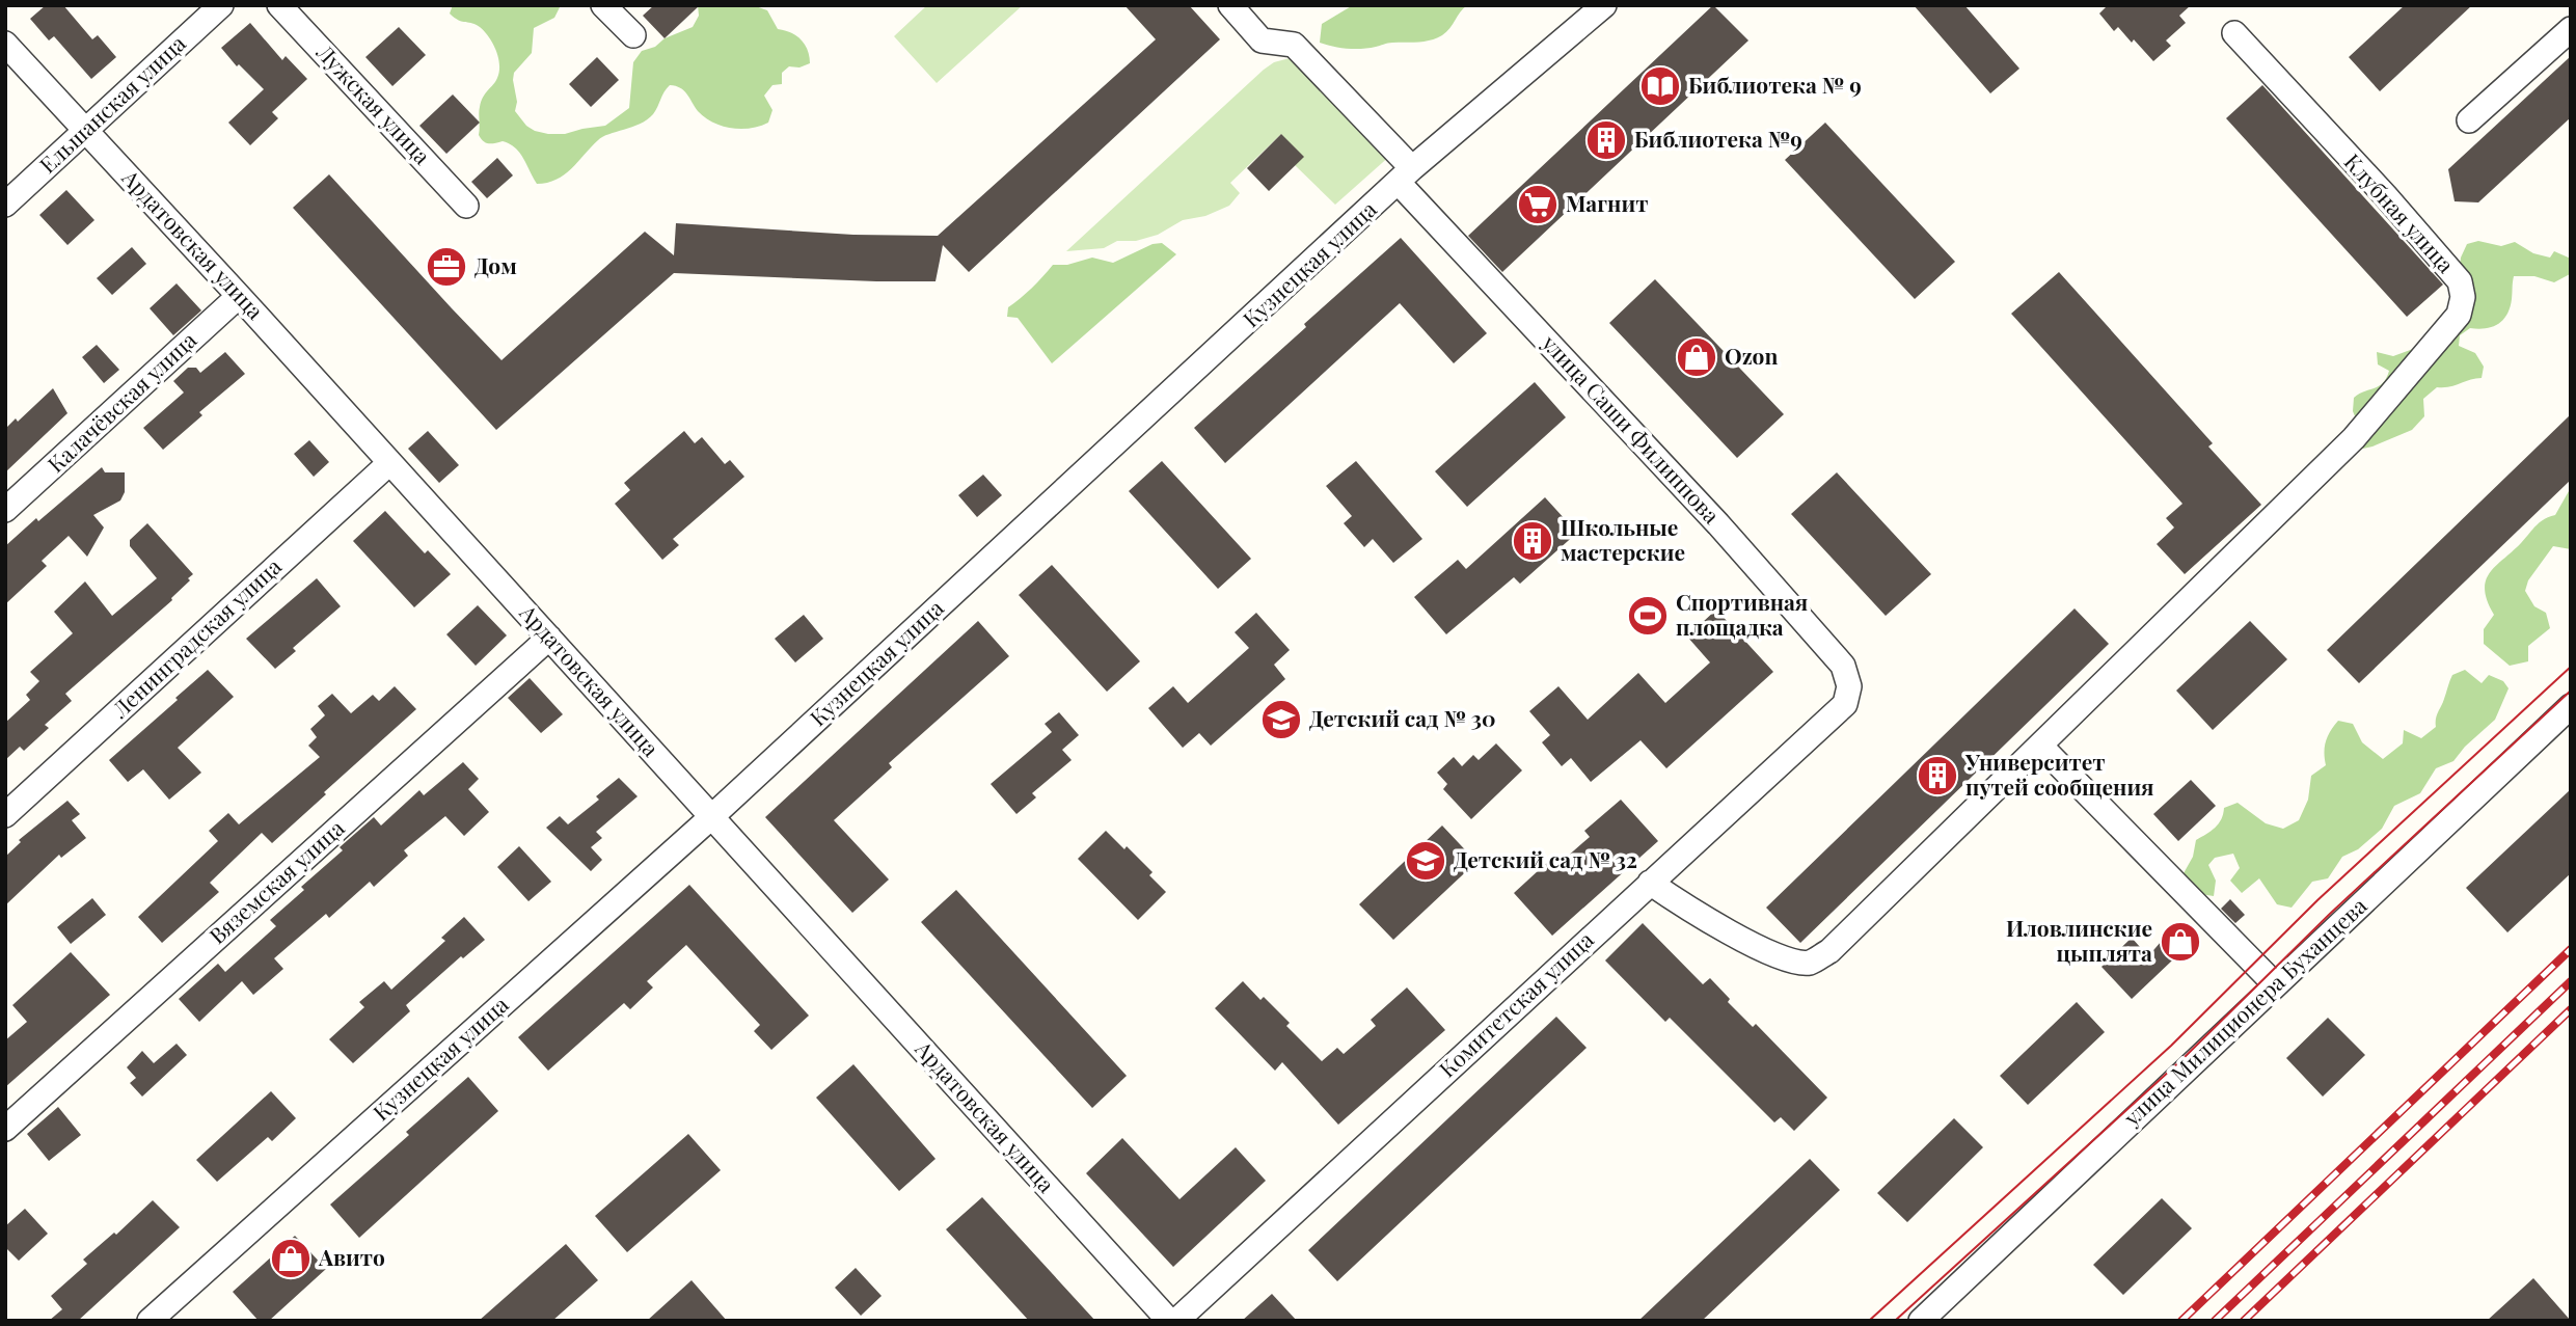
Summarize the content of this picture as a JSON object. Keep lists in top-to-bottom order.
{
  "streets": {
    "street": [
      "Ельшанская улица",
      "Лужская улица",
      "Клубная улица",
      "Ардатовская улица",
      "Кузнецкая улица",
      "Калачёвская улица",
      "улица Саши Филиппова",
      "Ленинградская улица",
      "Вяземская улица",
      "Комитетская улица",
      "улица Милиционера Буханцева"
    ]
  },
  "crossings": [
    ["Ельшанская улица", "Ардатовская улица"],
    ["Клубная улица", "Комитетская улица"],
    ["Ардатовская улица", "Кузнецкая улица"],
    ["Ардатовская улица", "Калачёвская улица"],
    ["Ардатовская улица", "Ленинградская улица"],
    ["Ардатовская улица", "Вяземская улица"],
    ["Кузнецкая улица", "улица Саши Филиппова"],
    ["улица Саши Филиппова", "Комитетская улица"]
  ],
  "places": {
    "library": ["Библиотека № 9"],
    "building": ["Библиотека №9", "Школьные мастерские", "Университет путей сообщения"],
    "supermarket": ["Магнит"],
    "office": ["Дом"],
    "shop": ["Ozon", "Иловлинские цыплята", "Авито"],
    "sports": ["Спортивная площадка"],
    "school or university": ["Детский сад № 30", "Детский сад № 32"]
  }
}
